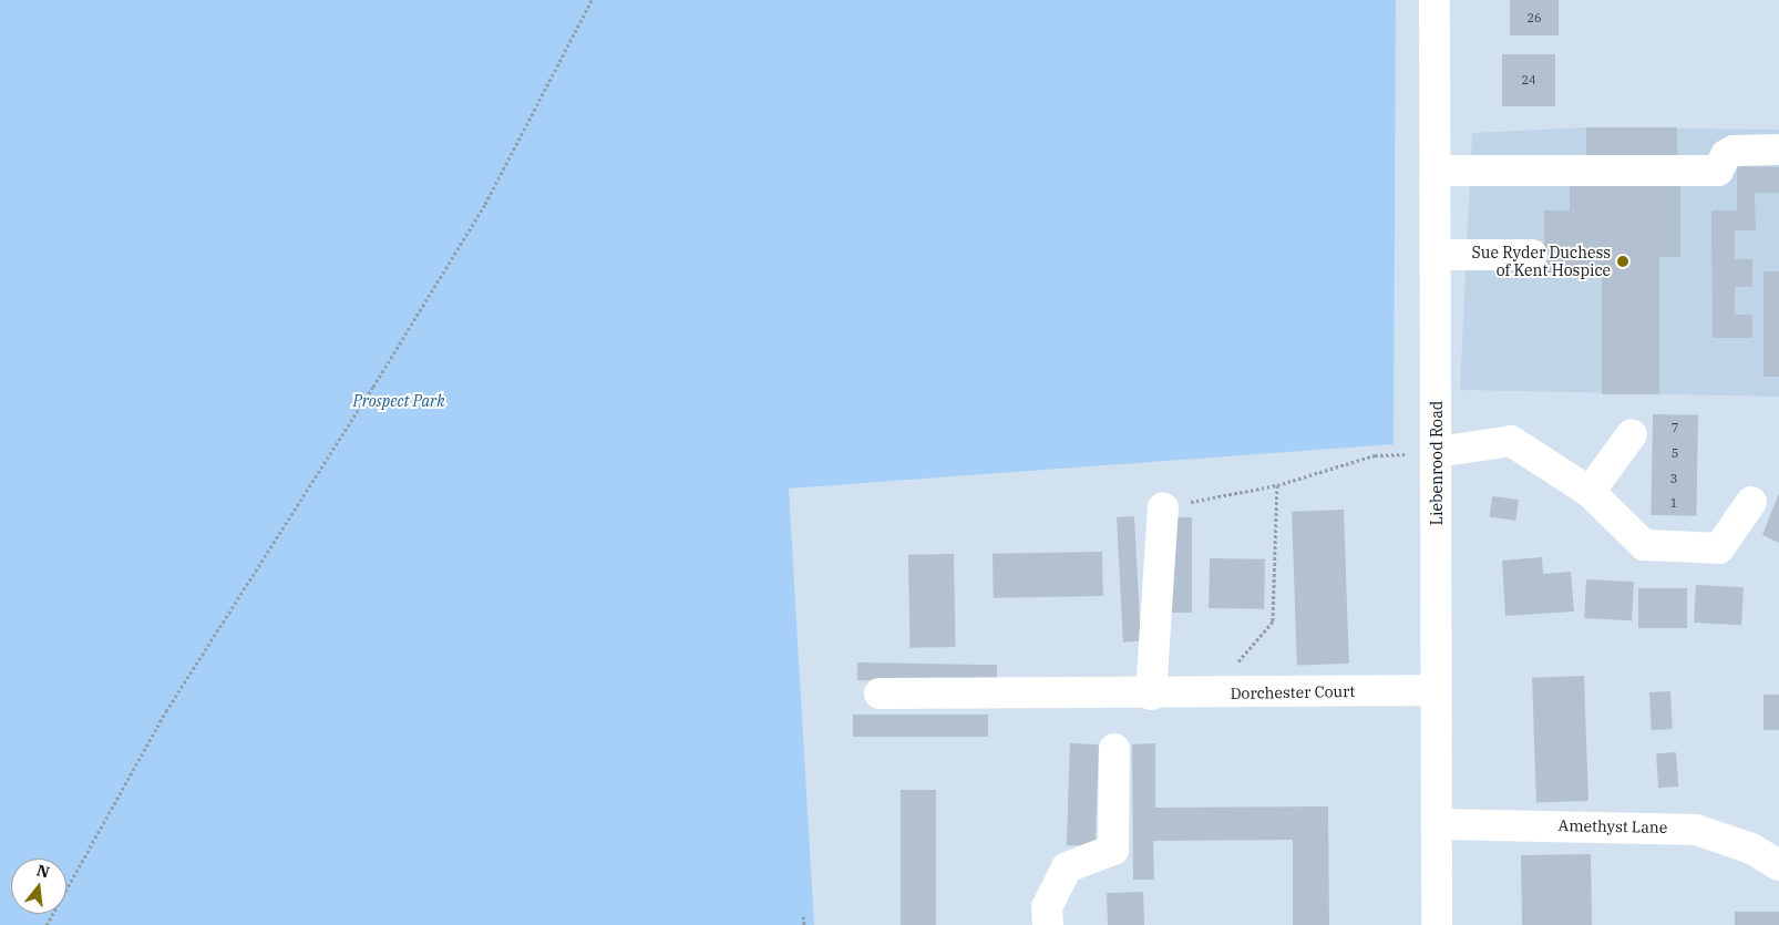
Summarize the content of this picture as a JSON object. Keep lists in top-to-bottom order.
{
  "streets": {
    "street": ["Liebenrood Road", "Dorchester Court", "Amethyst Lane"]
  },
  "crossings": [
    ["Liebenrood Road", "Dorchester Court"],
    ["Liebenrood Road", "Amethyst Lane"]
  ],
  "parks": ["Prospect Park"],
  "places": ["Sue Ryder Duchess of Kent Hospice"],
  "house_numbers": [
    "26",
    "24",
    "7",
    "5",
    "3",
    "1"
  ],
  "north": "top"
}
